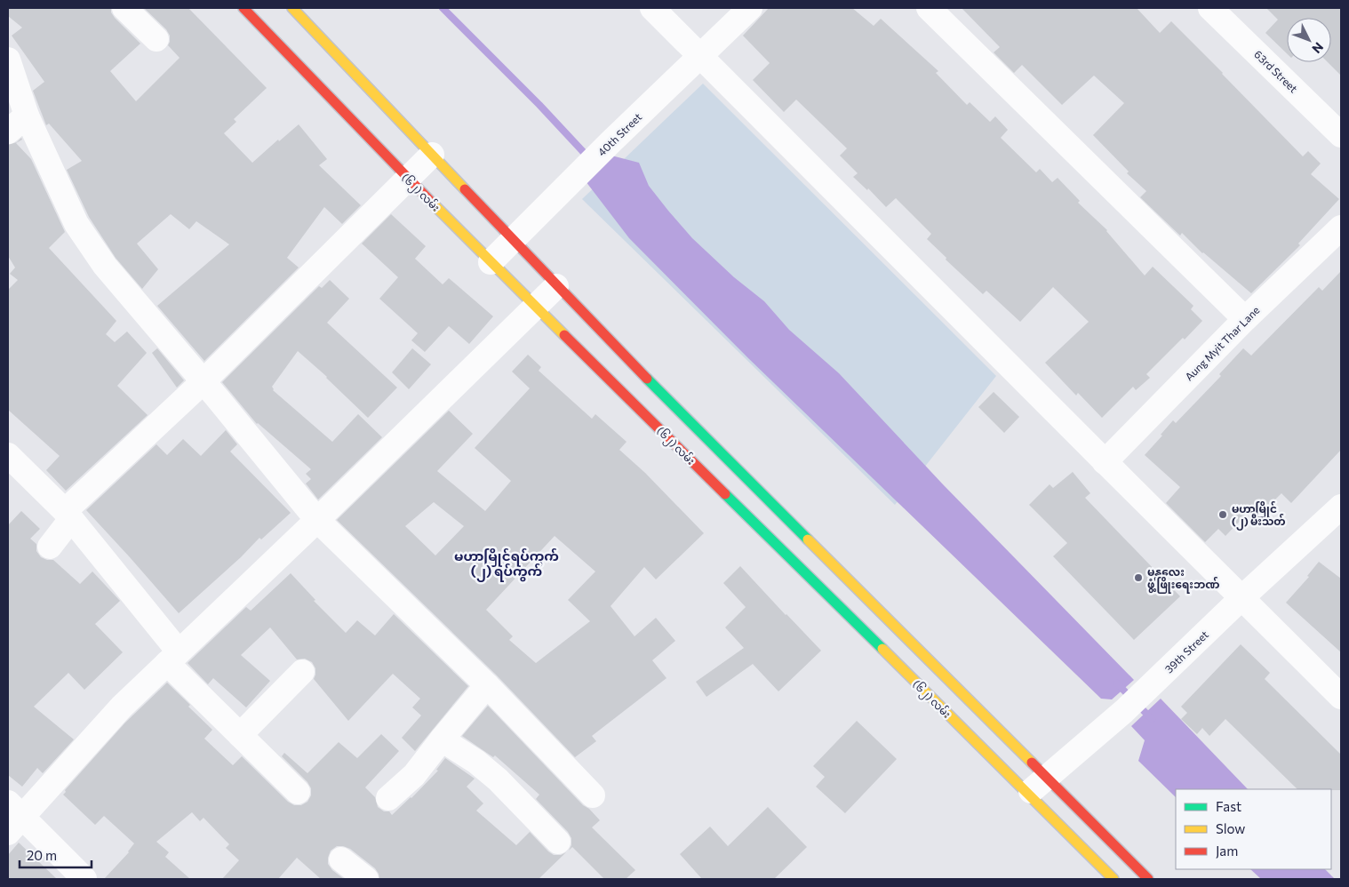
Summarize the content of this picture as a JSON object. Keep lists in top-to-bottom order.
{
  "streets": {
    "main road": ["(၆၂) လမ်း"],
    "street": [
      "63rd Street",
      "40th Street",
      "Aung Myit Thar Lane",
      "39th Street"
    ]
  },
  "crossings": [
    ["40th Street", "(၆၂) လမ်း"],
    ["(၆၂) လမ်း", "39th Street"]
  ],
  "districts": ["မဟာမြိုင်ရပ်ကွက် (၂) ရပ်ကွက်"],
  "places": ["မဟာမြိုင် (၂) မီးသတ်", "မန္တလေး ဖွံ့ဖြိုးရေးဘဏ်"],
  "legend": ["Fast", "Slow", "Jam"],
  "scale_bar": "20 m",
  "north": "bottom right"
}
